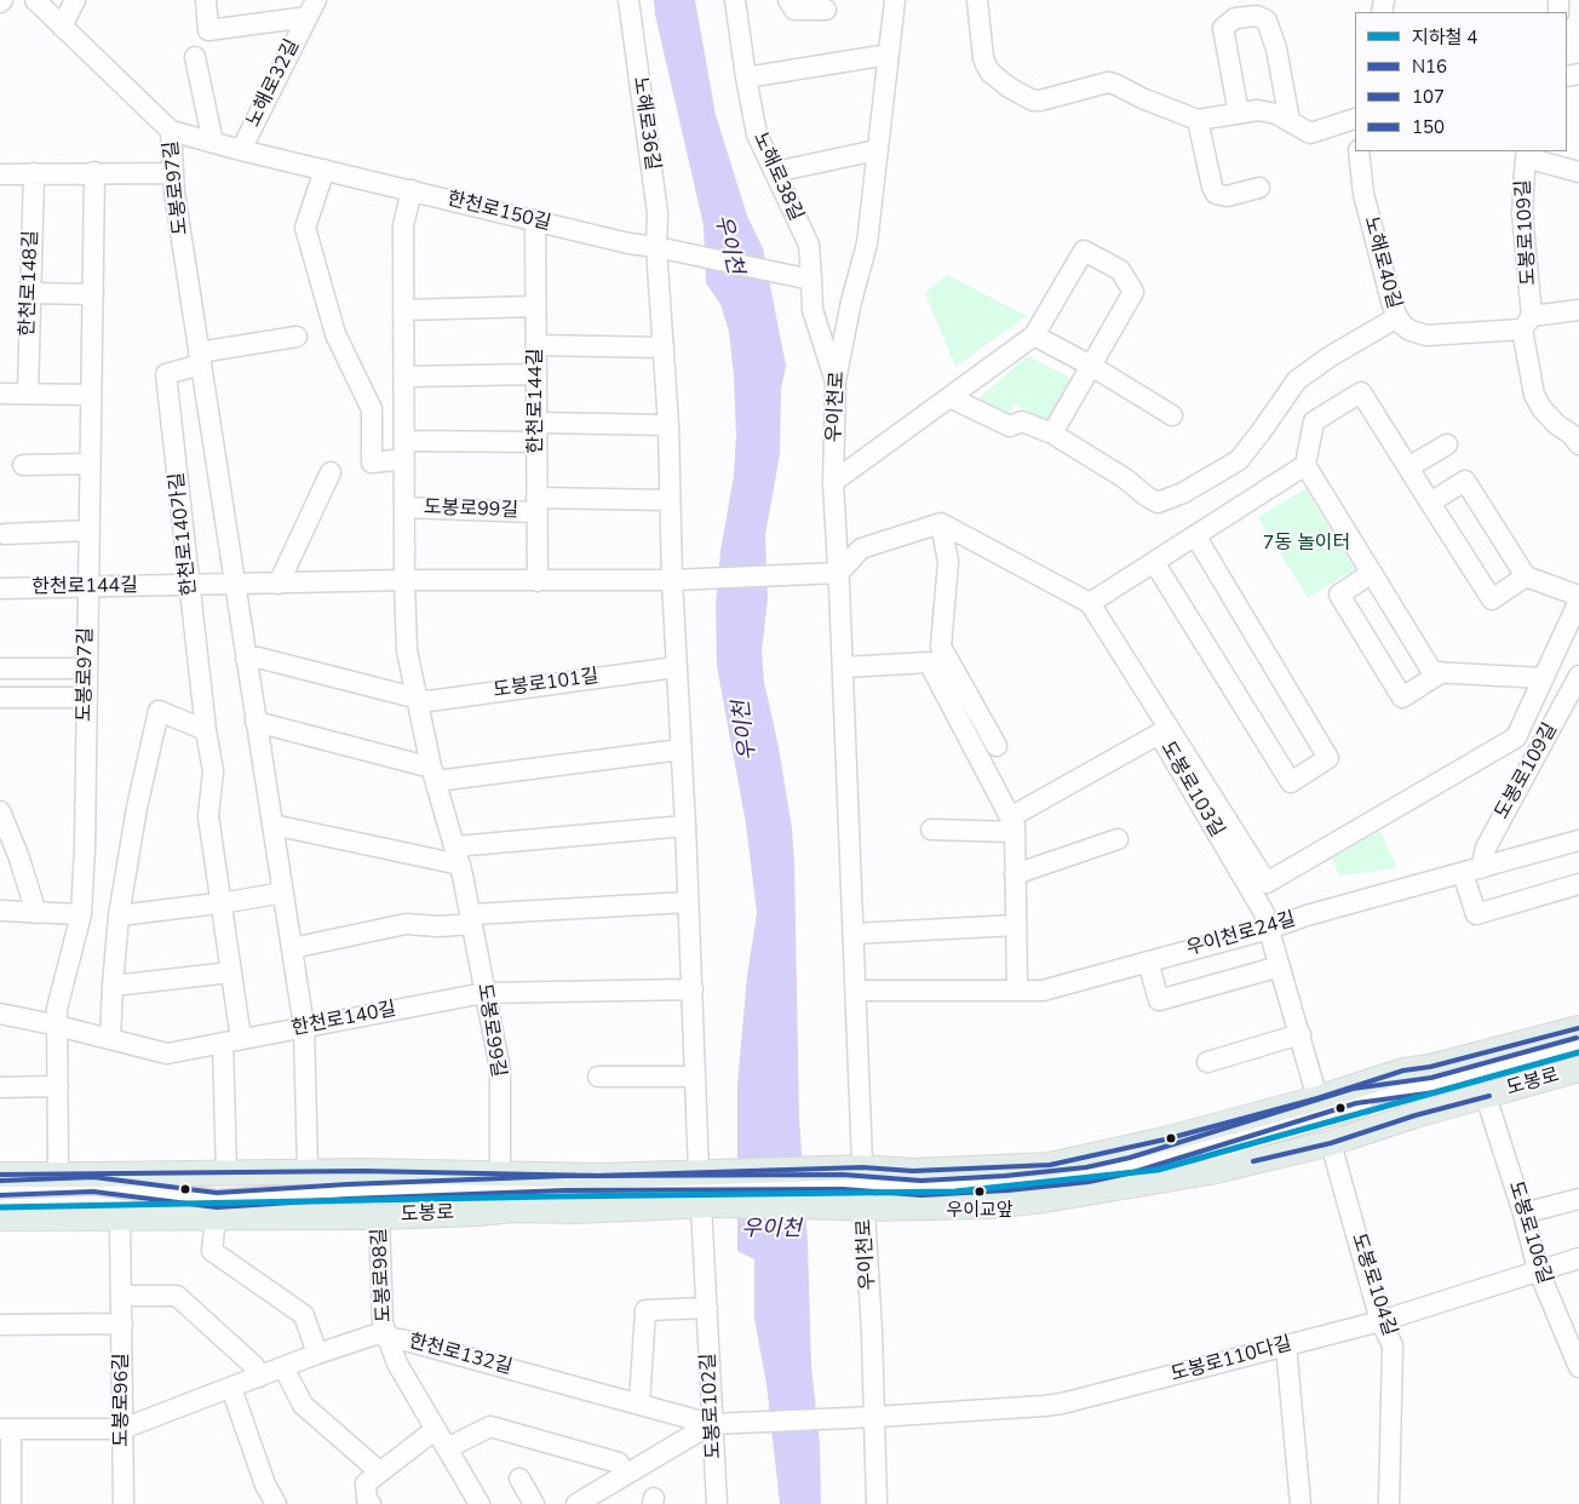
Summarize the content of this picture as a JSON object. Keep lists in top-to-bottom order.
{
  "streets": {
    "main road": ["도봉로"],
    "street": [
      "노해로32길",
      "노해로36길",
      "노해로38길",
      "도봉로97길",
      "한천로150길",
      "도봉로109길",
      "노해로40길",
      "한천로148길",
      "한천로144길",
      "우이천로",
      "도봉로99길",
      "한천로140가길",
      "도봉로101길",
      "도봉로103길",
      "우이천로24길",
      "한천로140길",
      "도봉로106길",
      "도봉로98길",
      "도봉로104길",
      "한천로132길",
      "도봉로110다길",
      "도봉로96길",
      "도봉로102길"
    ]
  },
  "crossings": [
    ["노해로32길", "한천로150길"],
    ["노해로36길", "한천로150길"],
    ["노해로38길", "한천로150길"],
    ["도봉로97길", "한천로150길"],
    ["도봉로97길", "한천로144길"],
    ["도봉로97길", "한천로140가길"],
    ["도봉로97길", "한천로140길"],
    ["도봉로97길", "도봉로"],
    ["한천로150길", "한천로144길"],
    ["한천로150길", "도봉로99길"],
    ["도봉로109길", "노해로40길"],
    ["도봉로109길", "우이천로24길"],
    ["한천로144길", "우이천로"],
    ["한천로144길", "도봉로99길"],
    ["한천로144길", "한천로140가길"],
    ["우이천로", "우이천로24길"],
    ["우이천로", "도봉로"],
    ["우이천로", "도봉로110다길"],
    ["도봉로99길", "도봉로101길"],
    ["도봉로99길", "한천로140길"],
    ["도봉로99길", "도봉로"],
    ["한천로140가길", "한천로140길"],
    ["도봉로103길", "우이천로24길"],
    ["도봉로103길", "도봉로"],
    ["도봉로", "도봉로106길"],
    ["도봉로", "도봉로98길"],
    ["도봉로", "도봉로104길"],
    ["도봉로", "도봉로96길"],
    ["도봉로", "도봉로102길"],
    ["도봉로106길", "도봉로110다길"],
    ["도봉로98길", "한천로132길"],
    ["도봉로104길", "도봉로110다길"],
    ["한천로132길", "도봉로110다길"],
    ["한천로132길", "도봉로96길"],
    ["한천로132길", "도봉로102길"],
    ["도봉로110다길", "도봉로102길"]
  ],
  "water": ["우이천"],
  "parks": ["7동 놀이터"],
  "places": ["우이교앞"],
  "lines": [
    "transit line N16",
    "transit line 150",
    "metro line 4",
    "transit line 107"
  ],
  "legend": [
    "지하철 4",
    "N16",
    "107",
    "150"
  ]
}
